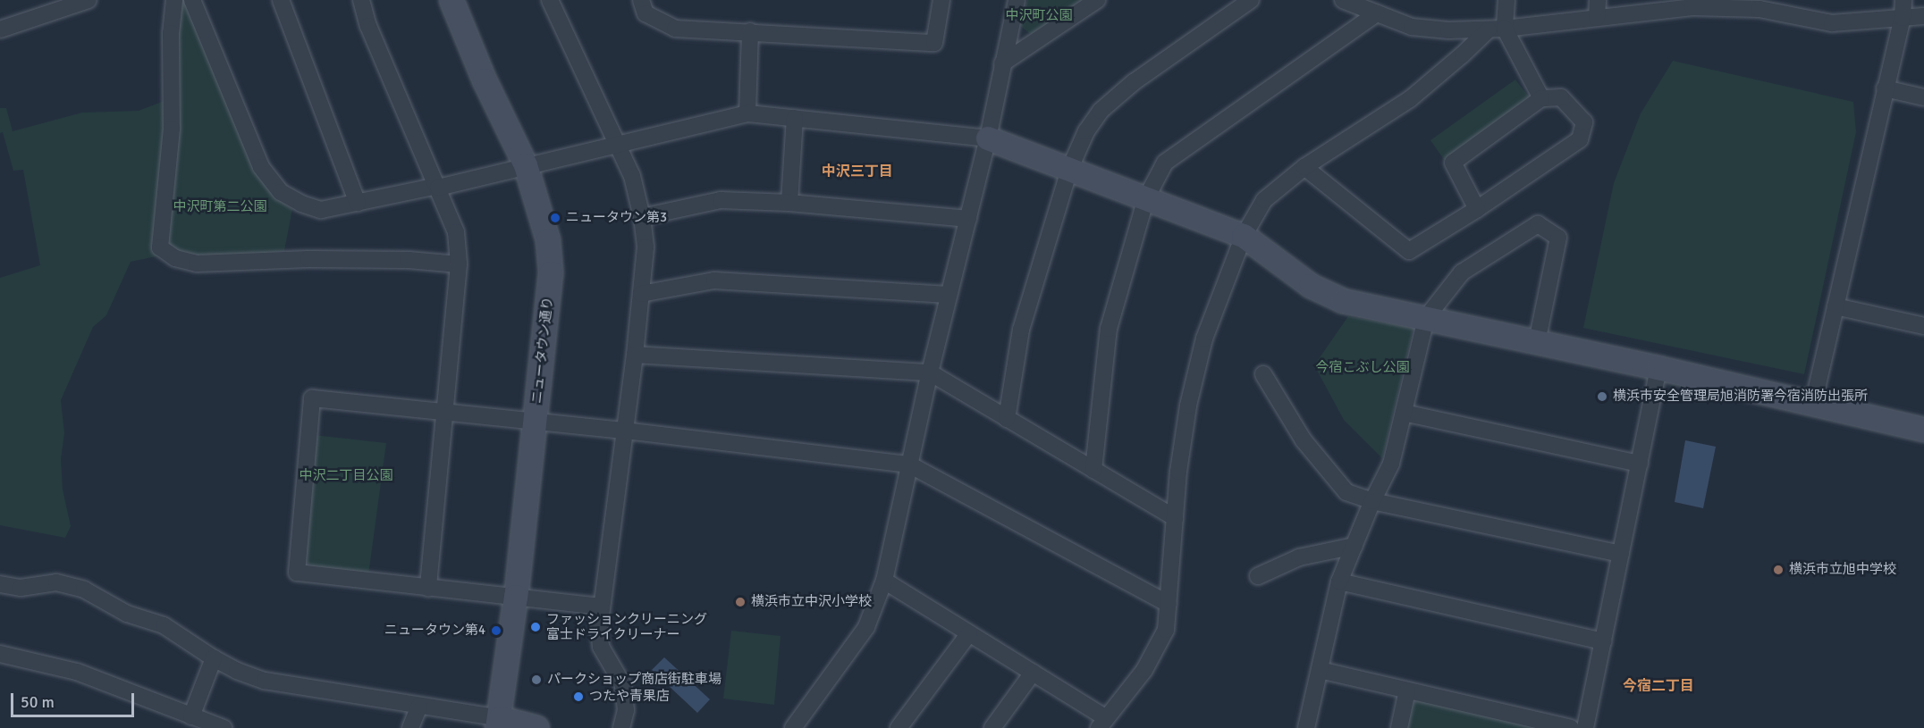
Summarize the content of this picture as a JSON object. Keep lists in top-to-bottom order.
{
  "streets": {
    "street": ["ニュータウン通り"]
  },
  "districts": ["中沢三丁目", "今宿二丁目"],
  "parks": [
    "中沢町公園",
    "中沢町第二公園",
    "今宿こぶし公園",
    "中沢二丁目公園"
  ],
  "places": [
    "ニュータウン第3",
    "横浜市安全管理局旭消防署今宿消防出張所",
    "横浜市立旭中学校",
    "横浜市立中沢小学校",
    "ファッションクリーニング 富士ドライクリーナー",
    "ニュータウン第4",
    "パークショップ商店街駐車場",
    "つたや青果店"
  ],
  "scale_bar": "50 m"
}
